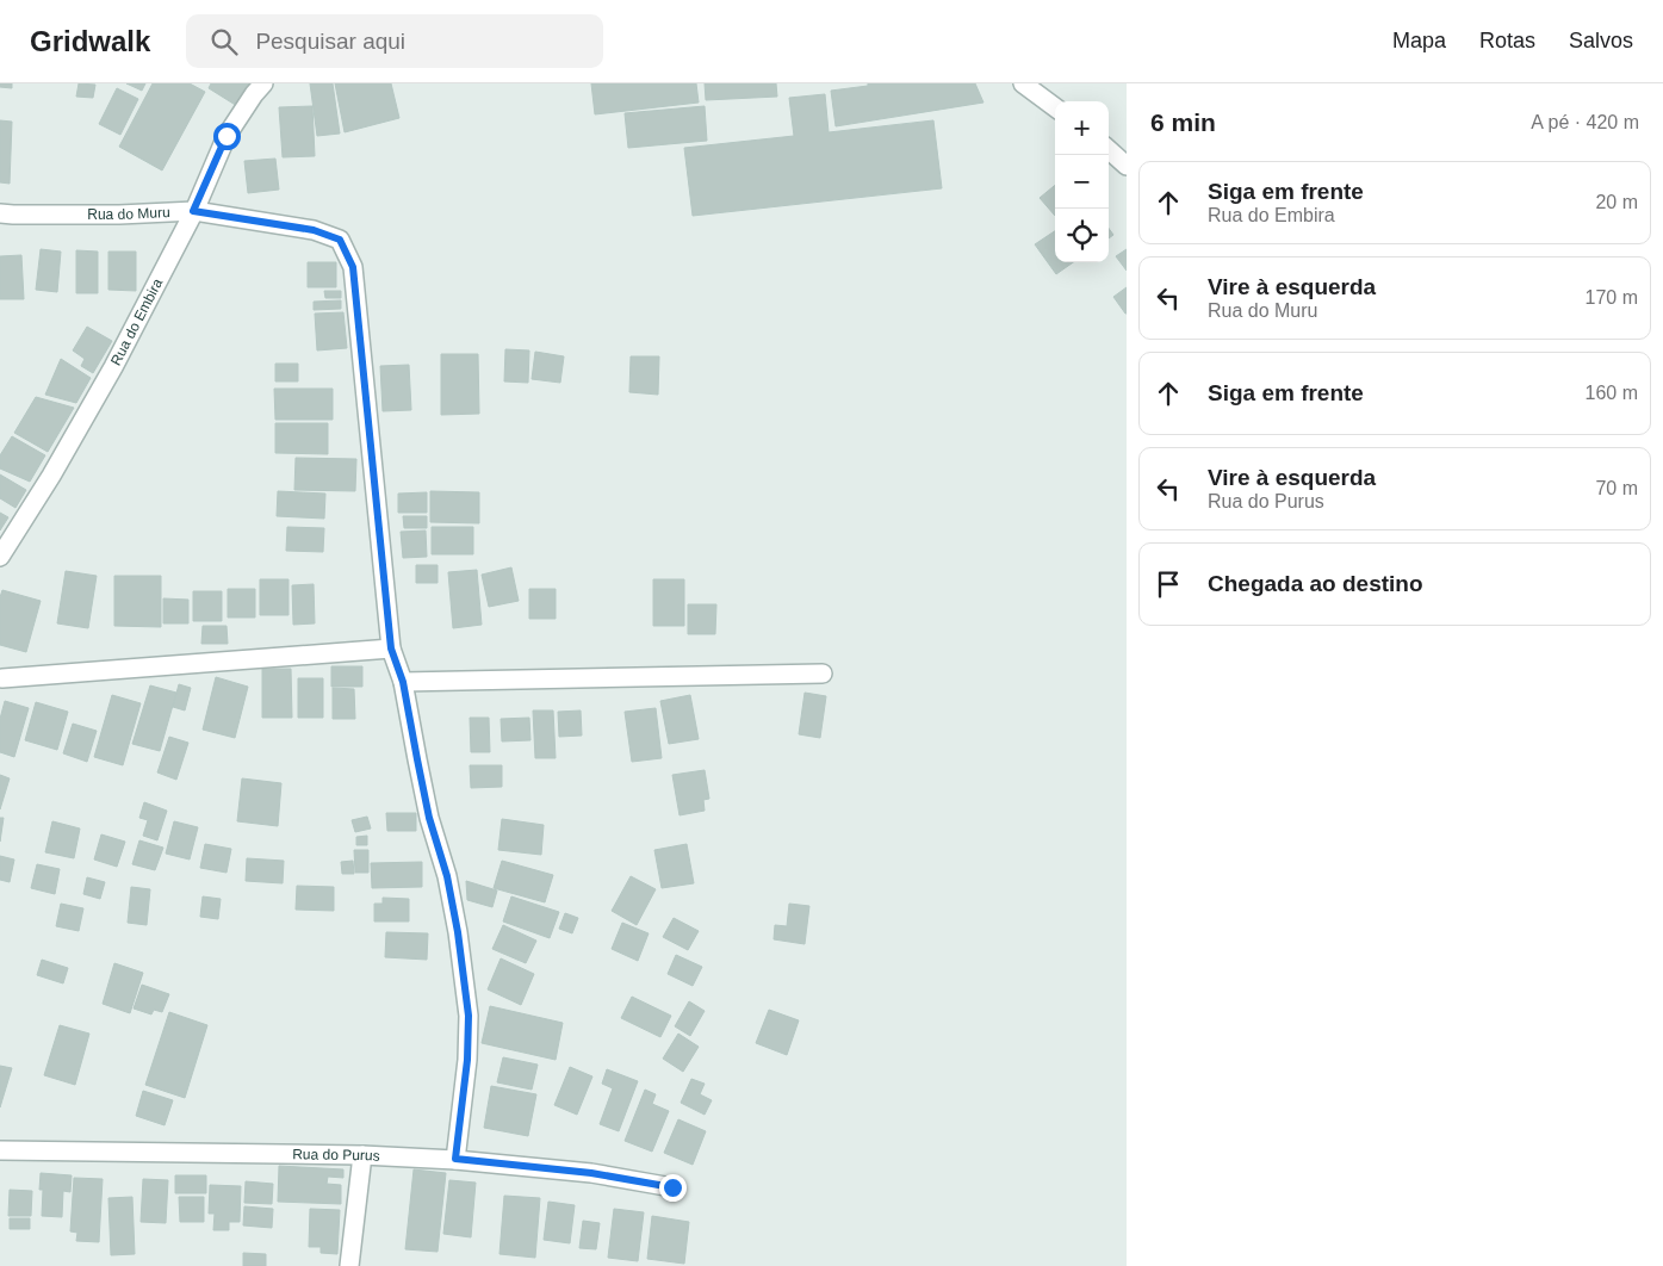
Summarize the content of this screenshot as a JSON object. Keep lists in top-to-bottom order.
{
  "streets": {
    "street": ["Rua do Muru", "Rua do Embira", "Rua do Purus"]
  },
  "crossings": [
    ["Rua do Muru", "Rua do Embira"],
    ["Rua do Muru", "Rua do Purus"]
  ],
  "page": {
    "header": "Gridwalk",
    "search": "Pesquisar aqui",
    "nav": ["Mapa", "Rotas", "Salvos"],
    "heading": ["6 min", "A pé · 420 m"],
    "map_buttons": ["+", "−"],
    "list": [
      ["Siga em frente", "Rua do Embira", "20 m"],
      ["Vire à esquerda", "Rua do Muru", "170 m"],
      ["Siga em frente", "160 m"],
      ["Vire à esquerda", "Rua do Purus", "70 m"],
      "Chegada ao destino"
    ]
  }
}
